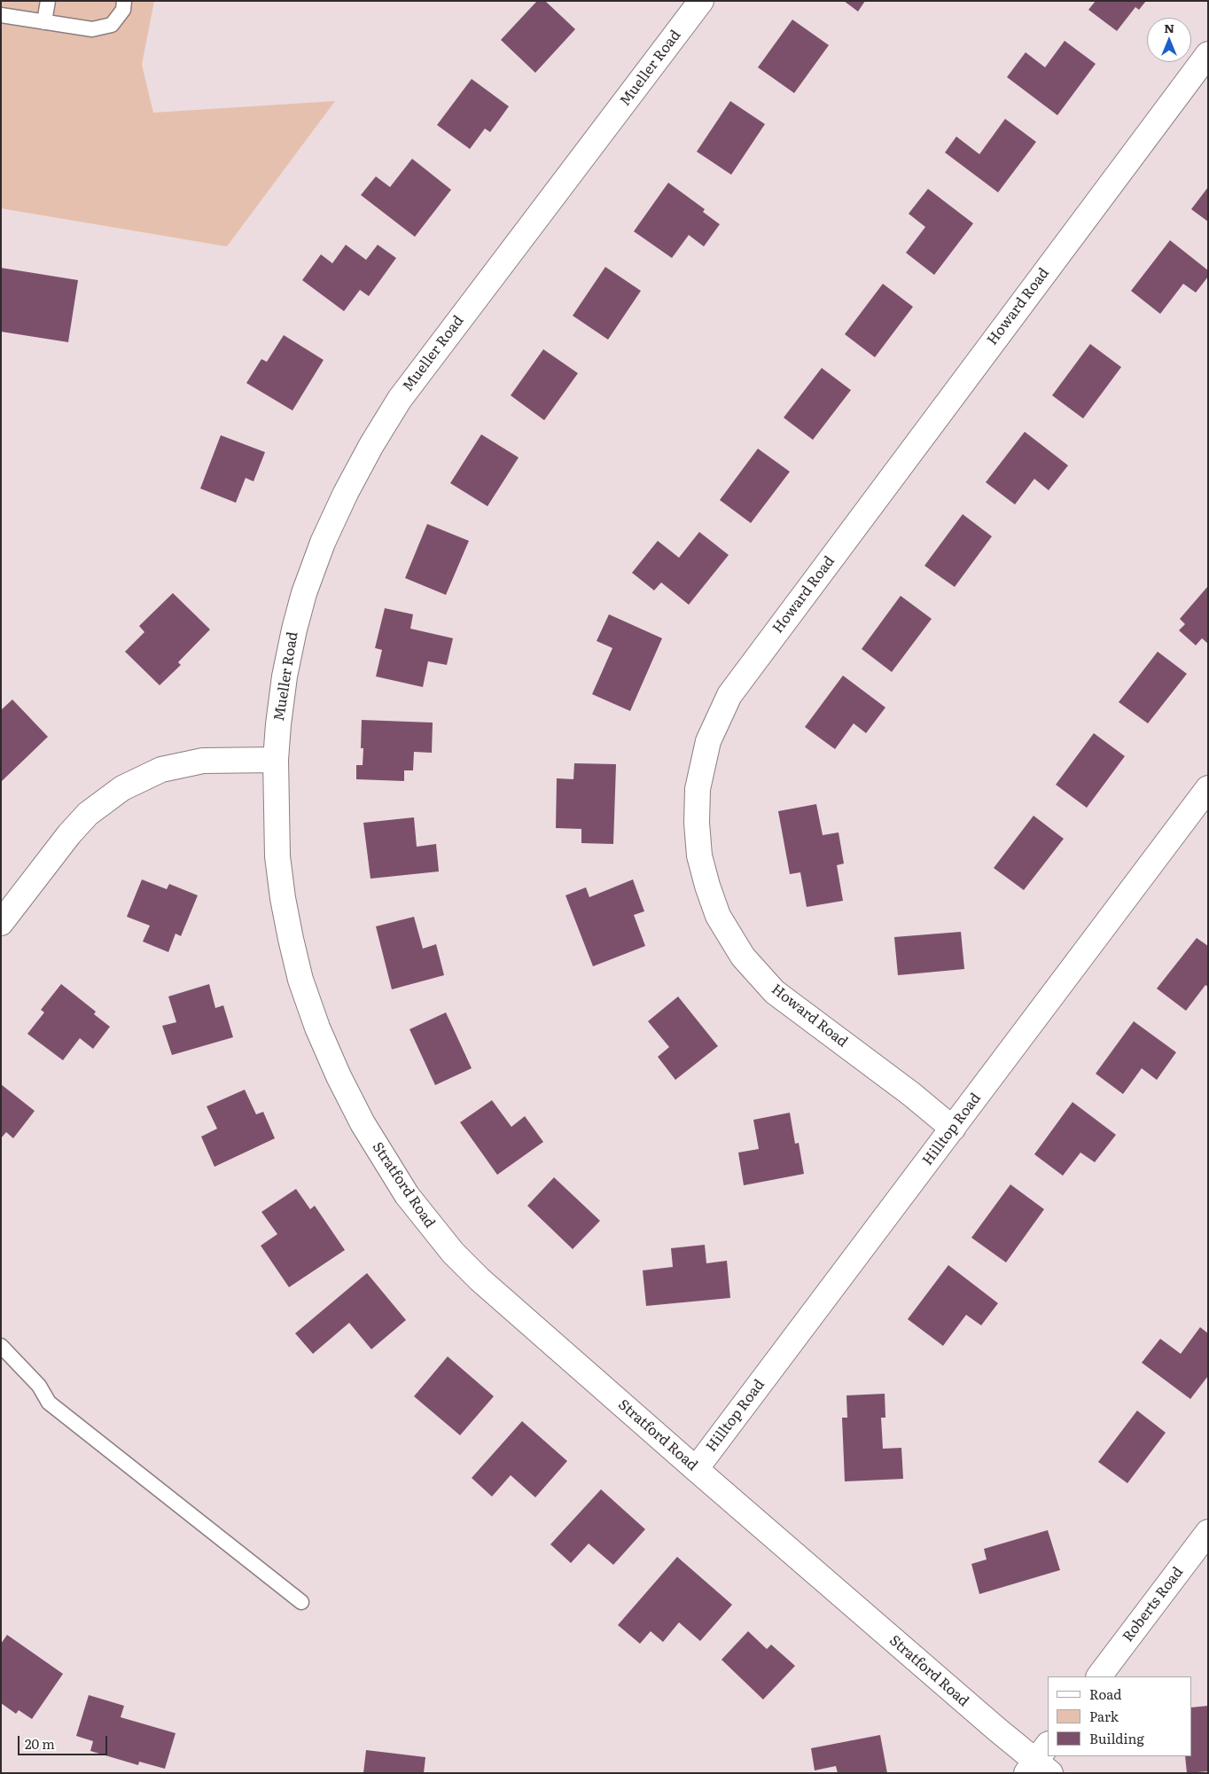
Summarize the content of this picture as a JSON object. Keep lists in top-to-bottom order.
{
  "streets": {
    "street": [
      "Mueller Road",
      "Howard Road",
      "Hilltop Road",
      "Stratford Road",
      "Roberts Road"
    ]
  },
  "crossings": [
    ["Mueller Road", "Stratford Road"],
    ["Howard Road", "Hilltop Road"],
    ["Hilltop Road", "Stratford Road"]
  ],
  "legend": ["Road", "Park", "Building"],
  "scale_bar": "20 m",
  "north": "top"
}
